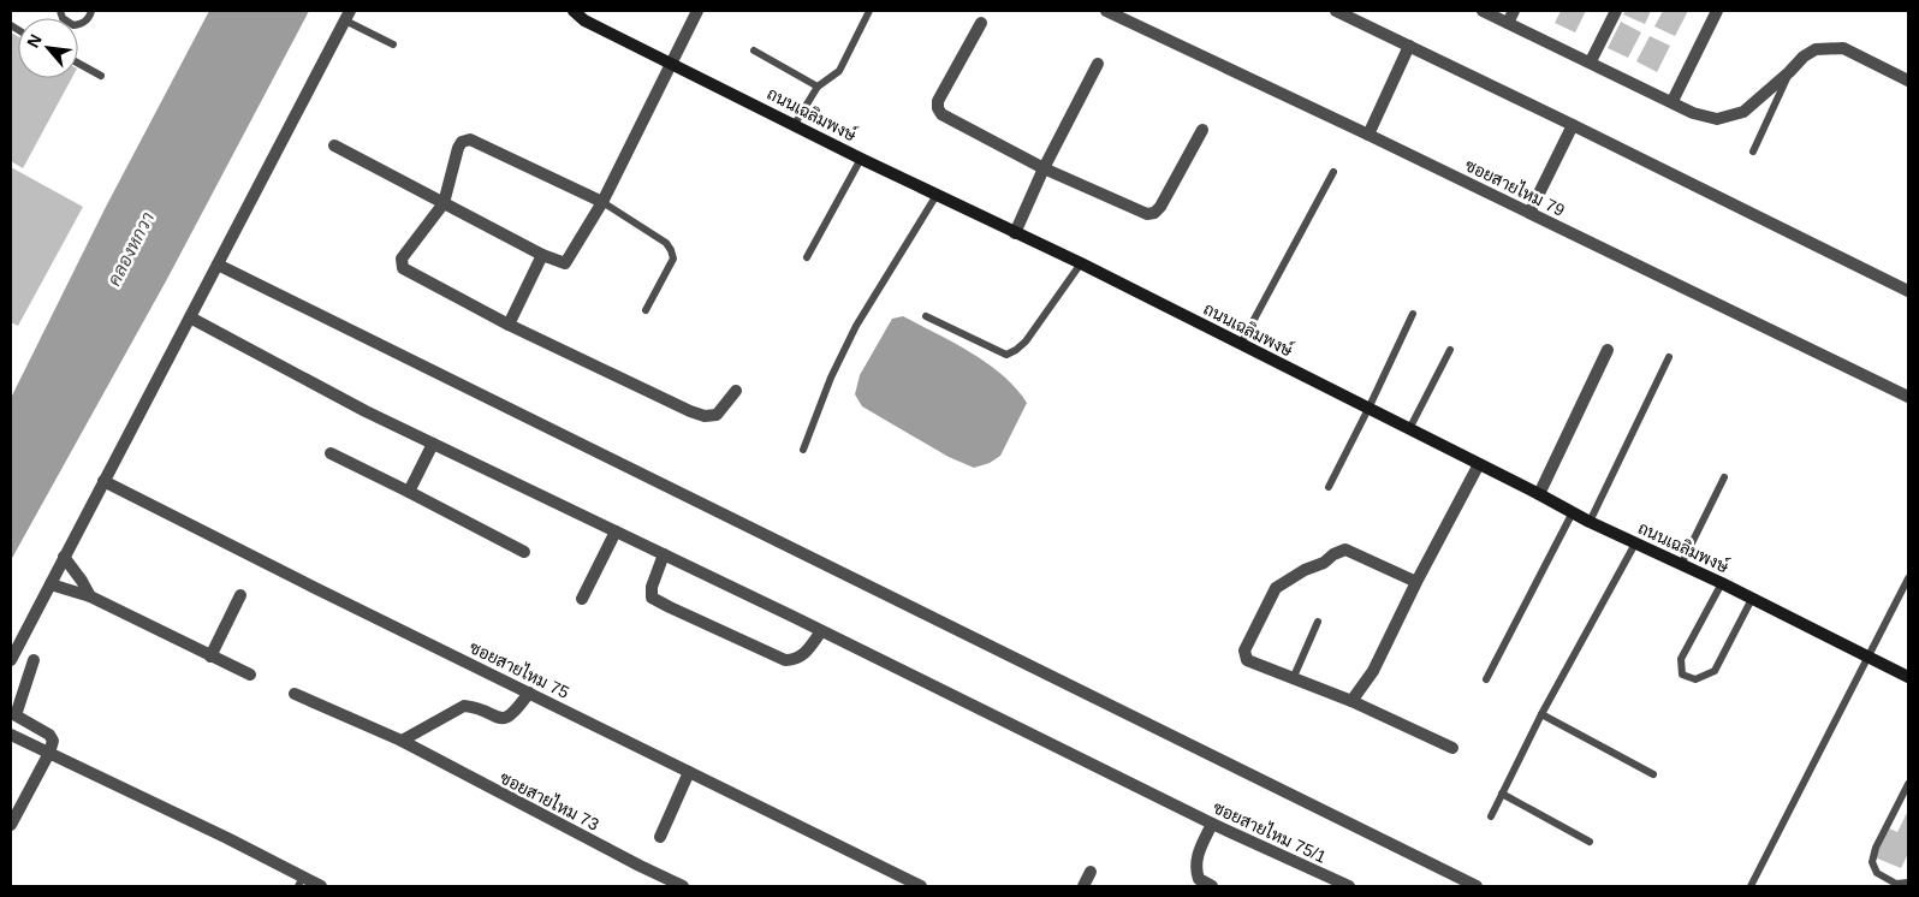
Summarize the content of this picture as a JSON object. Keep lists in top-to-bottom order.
{
  "streets": {
    "main road": ["ถนนเฉลิมพงษ์"],
    "street": [
      "ซอยสายไหม 79",
      "ซอยสายไหม 75",
      "ซอยสายไหม 73",
      "ซอยสายไหม 75/1"
    ]
  },
  "water": ["คลองหกวา"],
  "north": "top left"
}
